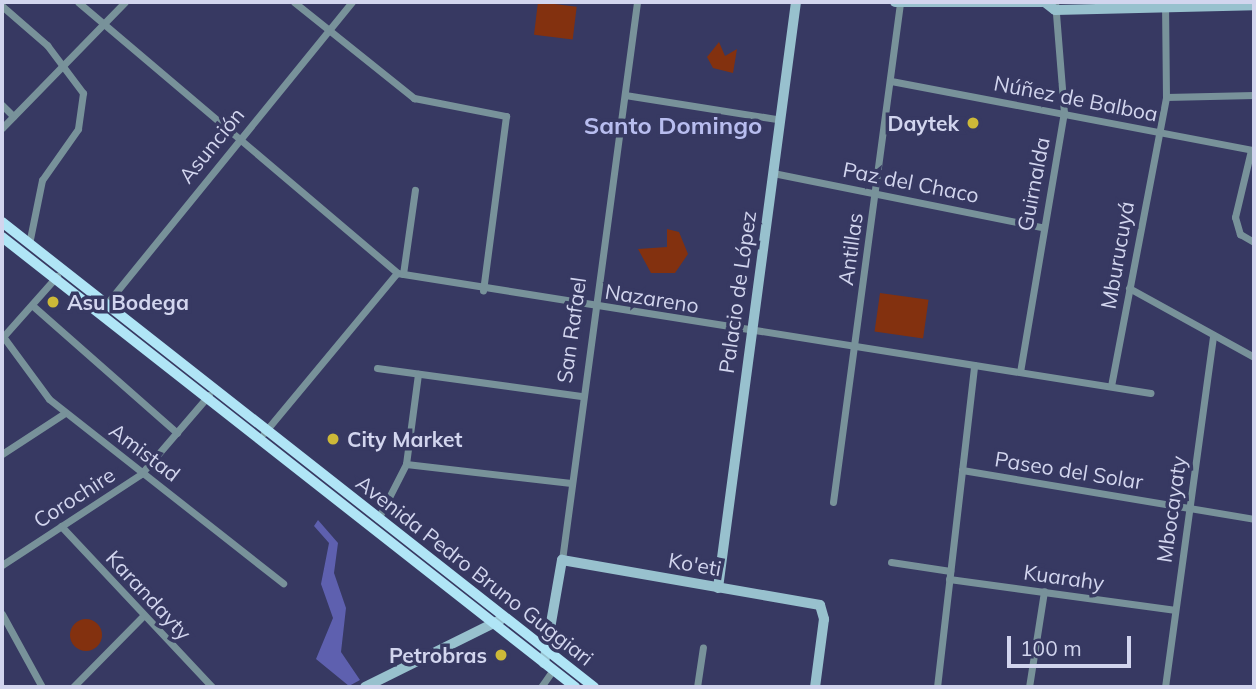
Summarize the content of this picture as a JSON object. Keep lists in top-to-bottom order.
{
  "streets": {
    "main road": ["Avenida Pedro Bruno Guggiari"],
    "street": [
      "Núñez de Balboa",
      "Asunción",
      "Paz del Chaco",
      "Guirnalda",
      "Antillas",
      "Mburucuyá",
      "Palacio de López",
      "Nazareno",
      "San Rafael",
      "Amistad",
      "Paseo del Solar",
      "Corochire",
      "Mbocayaty",
      "Ko'eti",
      "Kuarahy",
      "Karandayty"
    ]
  },
  "crossings": [
    ["Núñez de Balboa", "Guirnalda"],
    ["Núñez de Balboa", "Antillas"],
    ["Núñez de Balboa", "Mburucuyá"],
    ["Asunción", "Nazareno"],
    ["Asunción", "Avenida Pedro Bruno Guggiari"],
    ["Paz del Chaco", "Guirnalda"],
    ["Paz del Chaco", "Antillas"],
    ["Paz del Chaco", "Palacio de López"],
    ["Guirnalda", "Nazareno"],
    ["Antillas", "Nazareno"],
    ["Mburucuyá", "Nazareno"],
    ["Palacio de López", "Nazareno"],
    ["Palacio de López", "Ko'eti"],
    ["Nazareno", "San Rafael"],
    ["San Rafael", "Ko'eti"],
    ["San Rafael", "Avenida Pedro Bruno Guggiari"],
    ["Amistad", "Corochire"],
    ["Paseo del Solar", "Mbocayaty"],
    ["Corochire", "Avenida Pedro Bruno Guggiari"],
    ["Corochire", "Karandayty"],
    ["Mbocayaty", "Kuarahy"]
  ],
  "districts": ["Santo Domingo"],
  "places": [
    "Daytek",
    "Asu Bodega",
    "City Market",
    "Petrobras"
  ],
  "scale_bar": "100 m"
}
